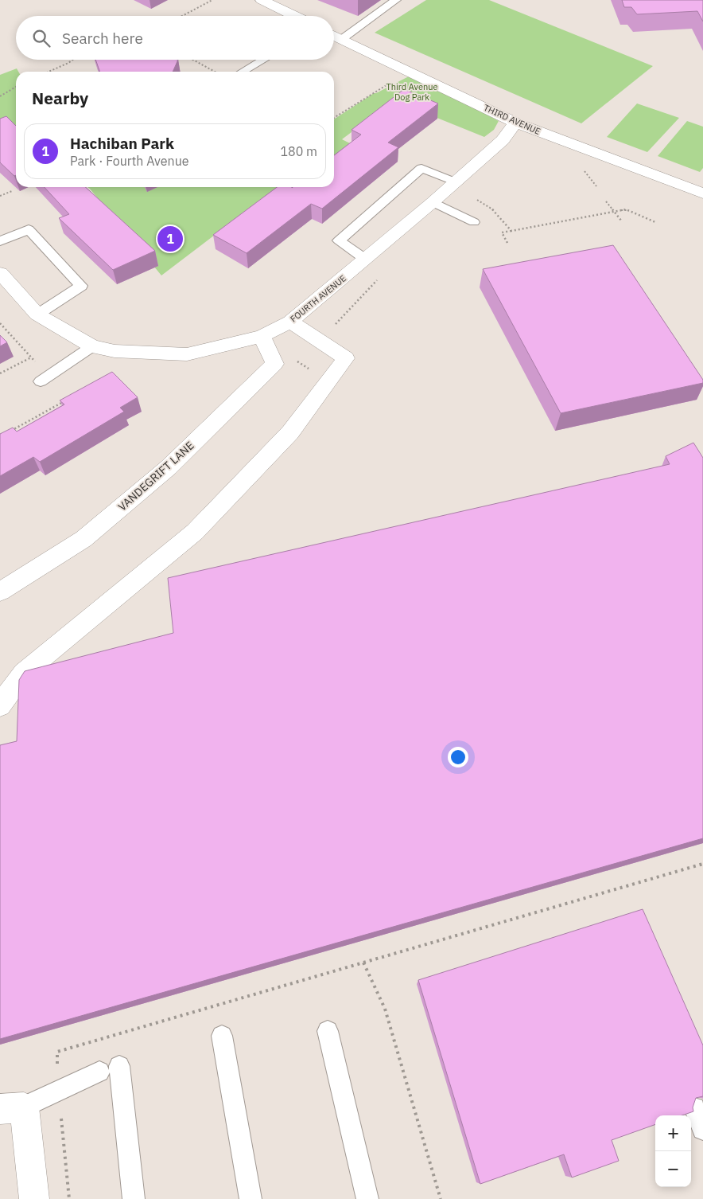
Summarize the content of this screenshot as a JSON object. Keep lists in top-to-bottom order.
{
  "streets": {
    "street": ["THIRD AVENUE", "FOURTH AVENUE", "VANDEGRIFT LANE"]
  },
  "crossings": [
    ["THIRD AVENUE", "FOURTH AVENUE"],
    ["FOURTH AVENUE", "VANDEGRIFT LANE"]
  ],
  "parks": ["Third Avenue Dog Park"],
  "page": {
    "search": "Search here",
    "heading": "Nearby",
    "list": [
      {
        "mark": "1",
        "name": "Hachiban Park",
        "note": "Park · Fourth Avenue",
        "value": "180 m"
      }
    ],
    "pins": "1",
    "map_buttons": ["+", "−"]
  }
}
